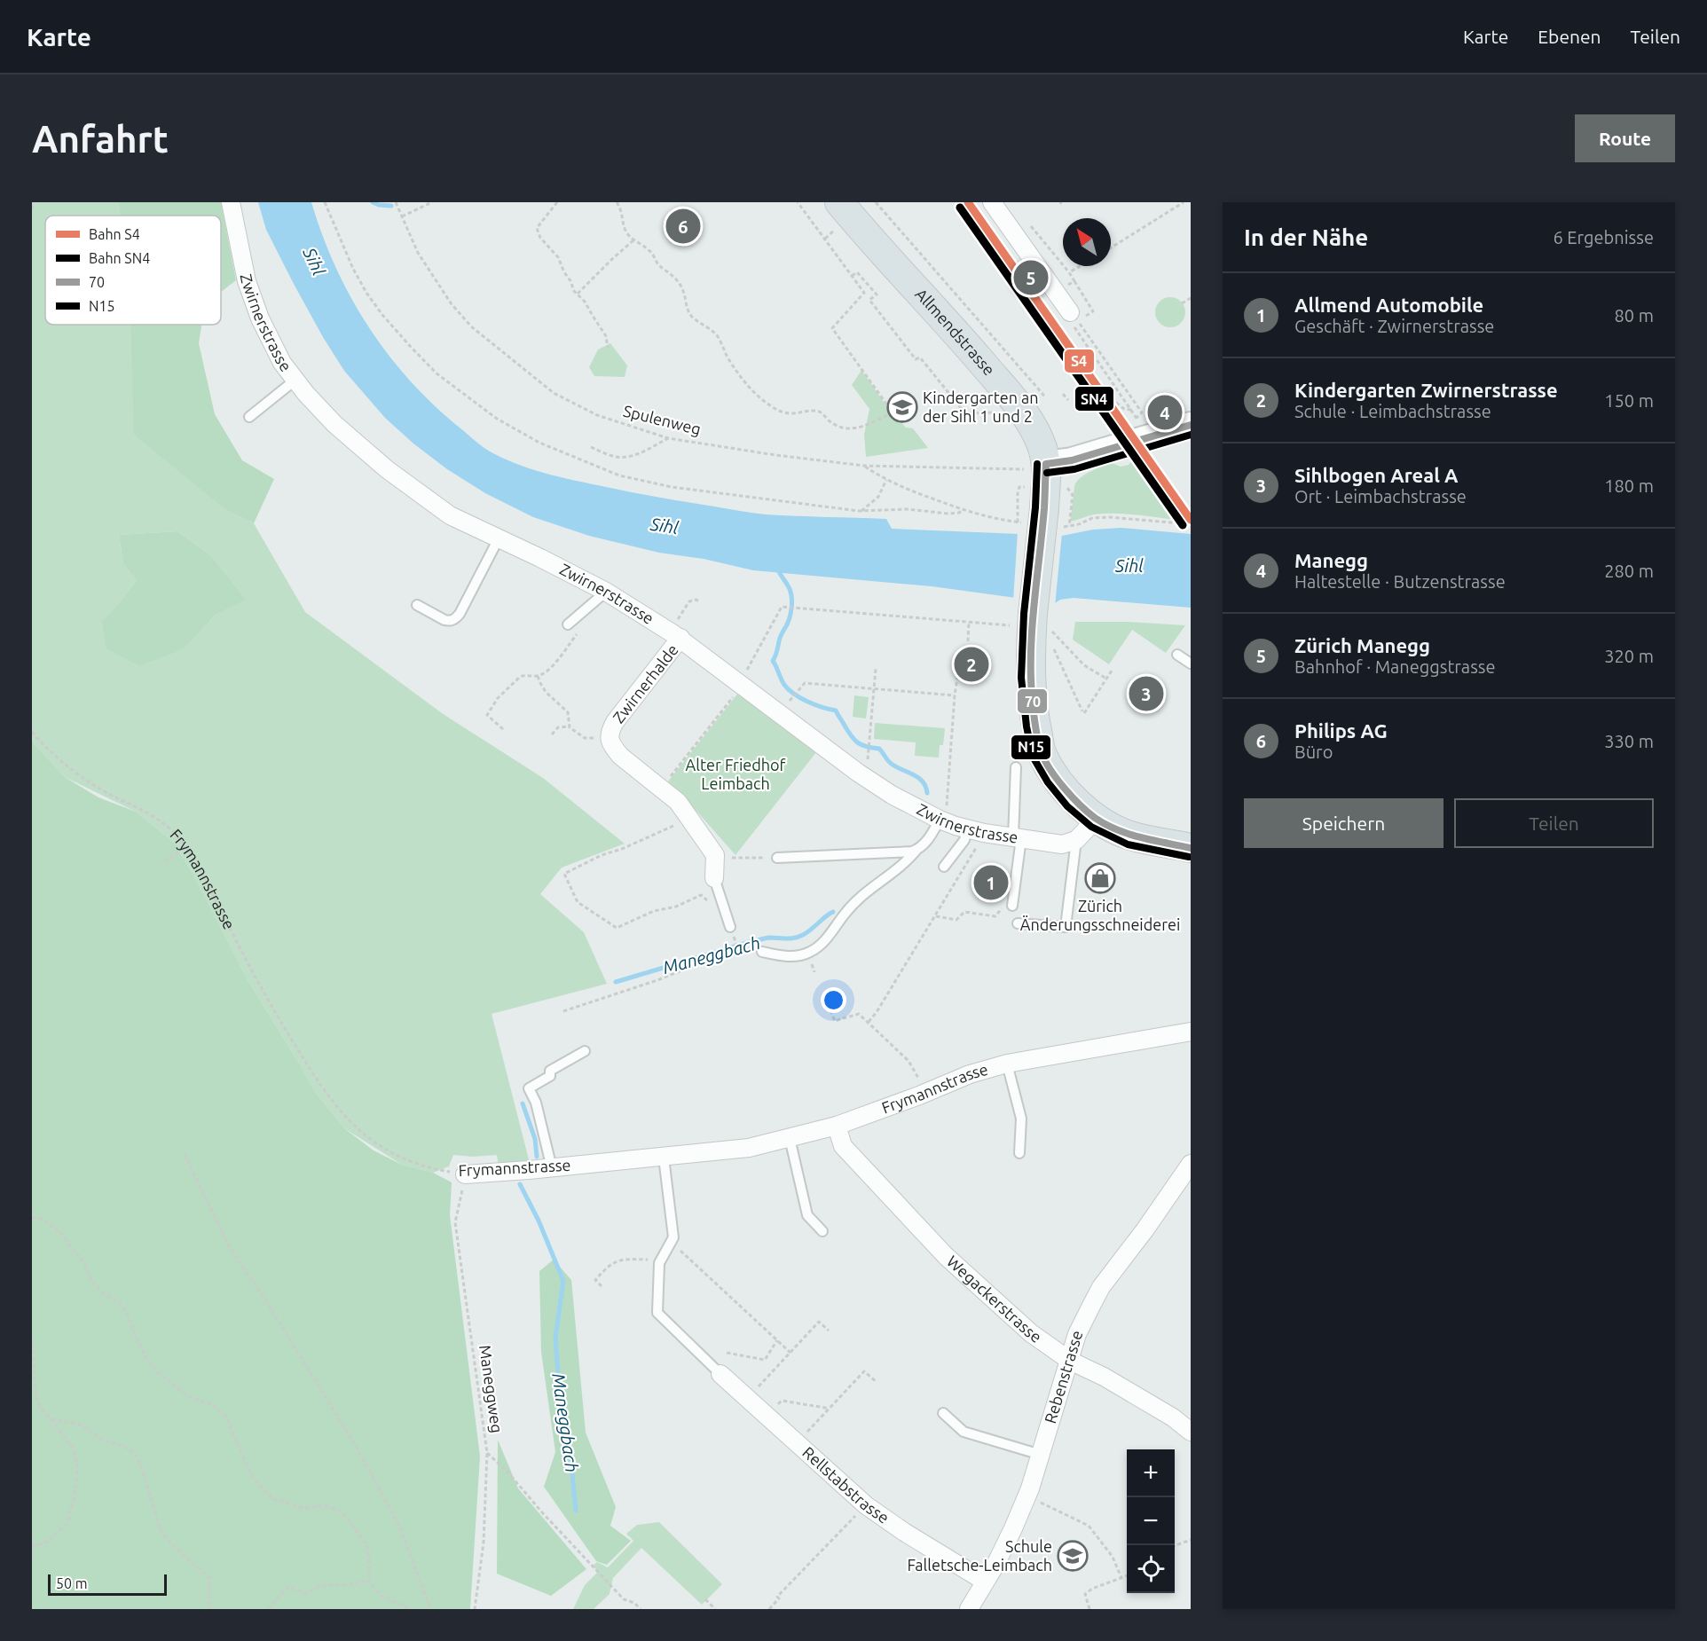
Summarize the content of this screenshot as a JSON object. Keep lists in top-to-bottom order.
{
  "streets": {
    "main road": ["Allmendstrasse"],
    "street": [
      "Zwirnerstrasse",
      "Zwirnerhalde",
      "Frymannstrasse",
      "Wegackerstrasse",
      "Rebenstrasse",
      "Rellstabstrasse"
    ],
    "path": ["Spulenweg", "Maneggweg"]
  },
  "crossings": [
    ["Zwirnerstrasse", "Zwirnerhalde"],
    ["Allmendstrasse", "Spulenweg"],
    ["Frymannstrasse", "Wegackerstrasse"],
    ["Frymannstrasse", "Maneggweg"],
    ["Wegackerstrasse", "Rebenstrasse"],
    ["Rebenstrasse", "Rellstabstrasse"]
  ],
  "water": ["Sihl", "Maneggbach"],
  "parks": ["Alter Friedhof Leimbach"],
  "places": {
    "school or university": ["Kindergarten an der Sihl 1 und 2", "Schule Falletsche-Leimbach"],
    "shop": ["Zürich Änderungsschneiderei"]
  },
  "lines": [
    "rail line S4",
    "rail line SN4",
    "transit line 70",
    "transit line N15"
  ],
  "legend": [
    "Bahn S4",
    "Bahn SN4",
    "70",
    "N15"
  ],
  "scale_bar": "50 m",
  "north": "top left",
  "page": {
    "header": "Karte",
    "nav": ["Karte", "Ebenen", "Teilen"],
    "buttons": [
      "Route",
      ["Speichern", "Teilen"]
    ],
    "title": "Anfahrt",
    "heading": ["In der Nähe", "6 Ergebnisse"],
    "pins": [
      "6",
      "5",
      "4",
      "2",
      "3",
      "1"
    ],
    "list": [
      {
        "mark": "1",
        "name": "Allmend Automobile",
        "note": "Geschäft · Zwirnerstrasse",
        "value": "80 m"
      },
      {
        "mark": "2",
        "name": "Kindergarten Zwirnerstrasse",
        "note": "Schule · Leimbachstrasse",
        "value": "150 m"
      },
      {
        "mark": "3",
        "name": "Sihlbogen Areal A",
        "note": "Ort · Leimbachstrasse",
        "value": "180 m"
      },
      {
        "mark": "4",
        "name": "Manegg",
        "note": "Haltestelle · Butzenstrasse",
        "value": "280 m"
      },
      {
        "mark": "5",
        "name": "Zürich Manegg",
        "note": "Bahnhof · Maneggstrasse",
        "value": "320 m"
      },
      {
        "mark": "6",
        "name": "Philips AG",
        "note": "Büro",
        "value": "330 m"
      }
    ],
    "map_buttons": ["+", "−"],
    "scale": "50 m"
  }
}
